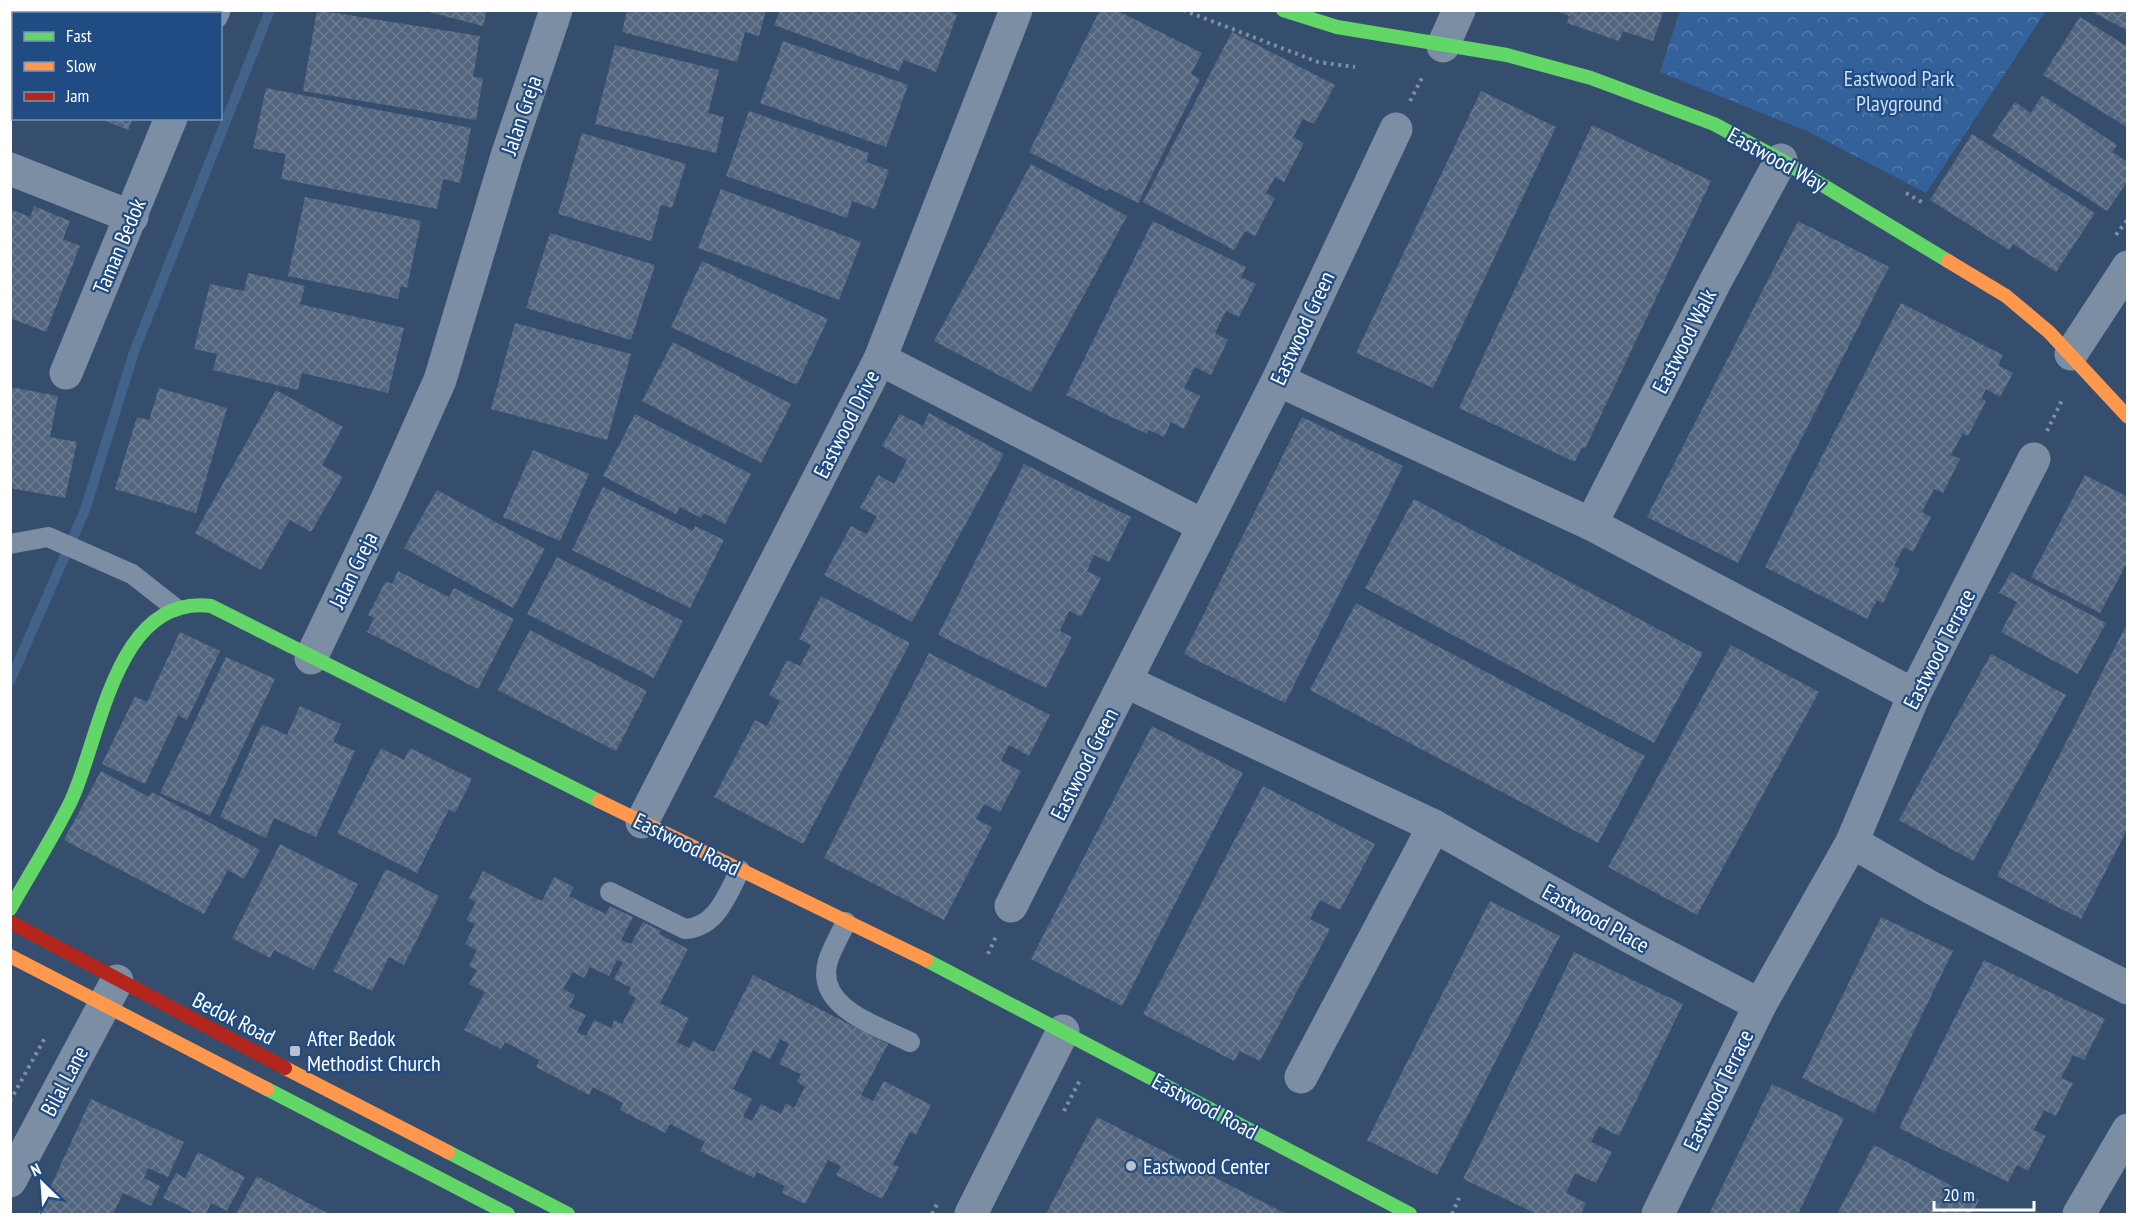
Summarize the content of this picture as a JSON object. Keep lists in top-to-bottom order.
{
  "streets": {
    "street": [
      "Jalan Greja",
      "Eastwood Way",
      "Taman Bedok",
      "Eastwood Green",
      "Eastwood Walk",
      "Eastwood Drive",
      "Eastwood Terrace",
      "Eastwood Road",
      "Eastwood Place",
      "Bedok Road",
      "Bilal Lane"
    ]
  },
  "crossings": [
    ["Jalan Greja", "Eastwood Road"],
    ["Eastwood Way", "Eastwood Walk"],
    ["Eastwood Green", "Eastwood Place"],
    ["Eastwood Drive", "Eastwood Road"],
    ["Eastwood Terrace", "Eastwood Place"],
    ["Bedok Road", "Bilal Lane"]
  ],
  "parks": ["Eastwood Park Playground"],
  "places": {
    "transit": ["After Bedok Methodist Church"],
    "other": ["Eastwood Center"]
  },
  "legend": ["Fast", "Slow", "Jam"],
  "scale_bar": "20 m",
  "north": "top left"
}
